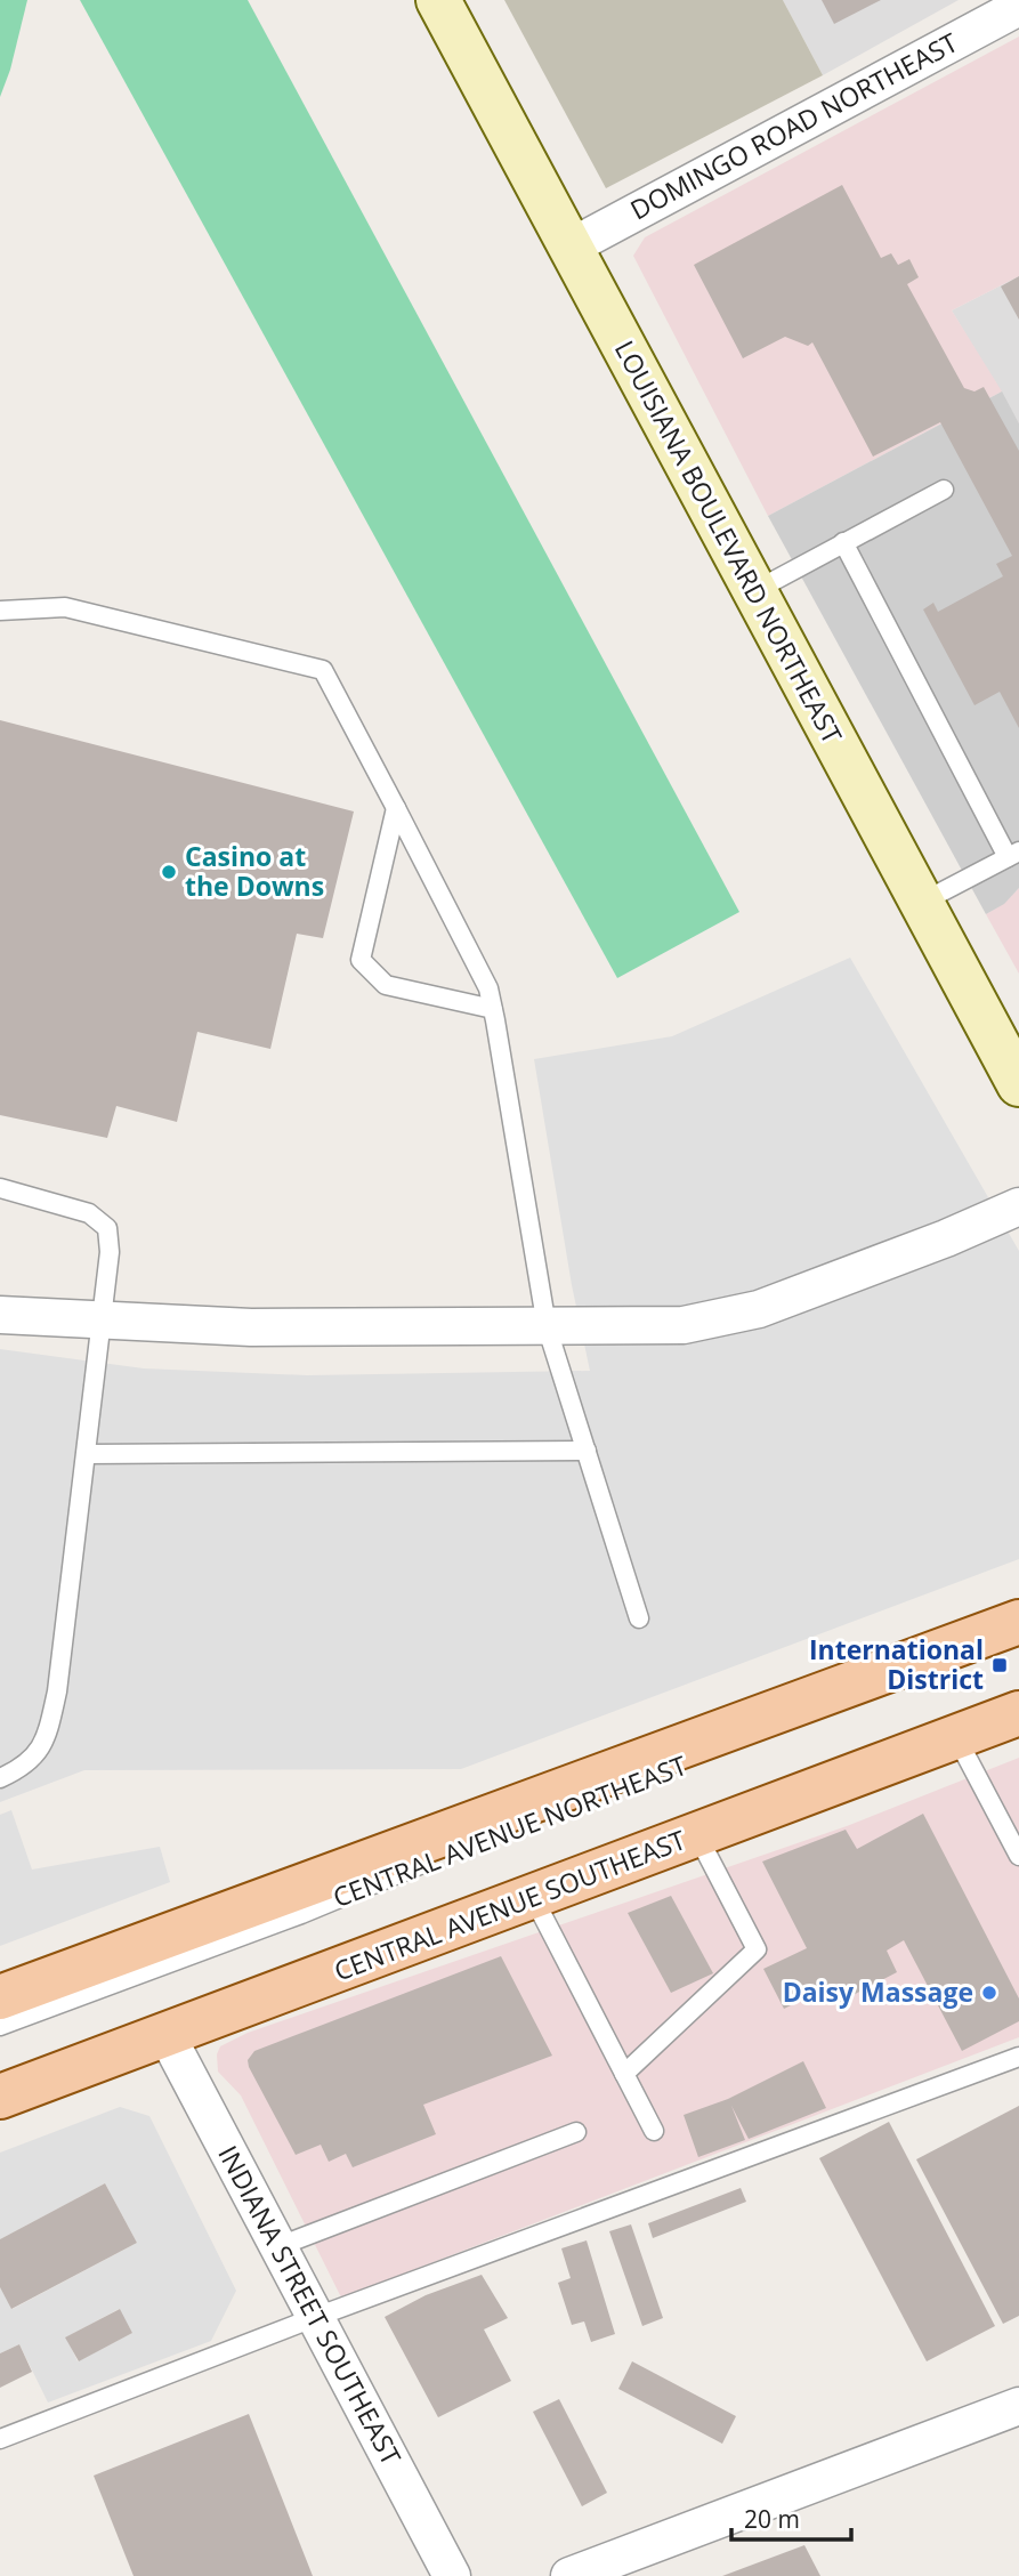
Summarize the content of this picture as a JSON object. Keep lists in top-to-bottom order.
{
  "streets": {
    "main road": ["LOUISIANA BOULEVARD NORTHEAST", "CENTRAL AVENUE NORTHEAST", "CENTRAL AVENUE SOUTHEAST"],
    "street": ["DOMINGO ROAD NORTHEAST", "INDIANA STREET SOUTHEAST"]
  },
  "crossings": [
    ["DOMINGO ROAD NORTHEAST", "LOUISIANA BOULEVARD NORTHEAST"],
    ["CENTRAL AVENUE SOUTHEAST", "INDIANA STREET SOUTHEAST"]
  ],
  "places": {
    "other": ["Casino at the Downs", "Daisy Massage"],
    "transit": ["International District"]
  },
  "scale_bar": "20 m"
}
